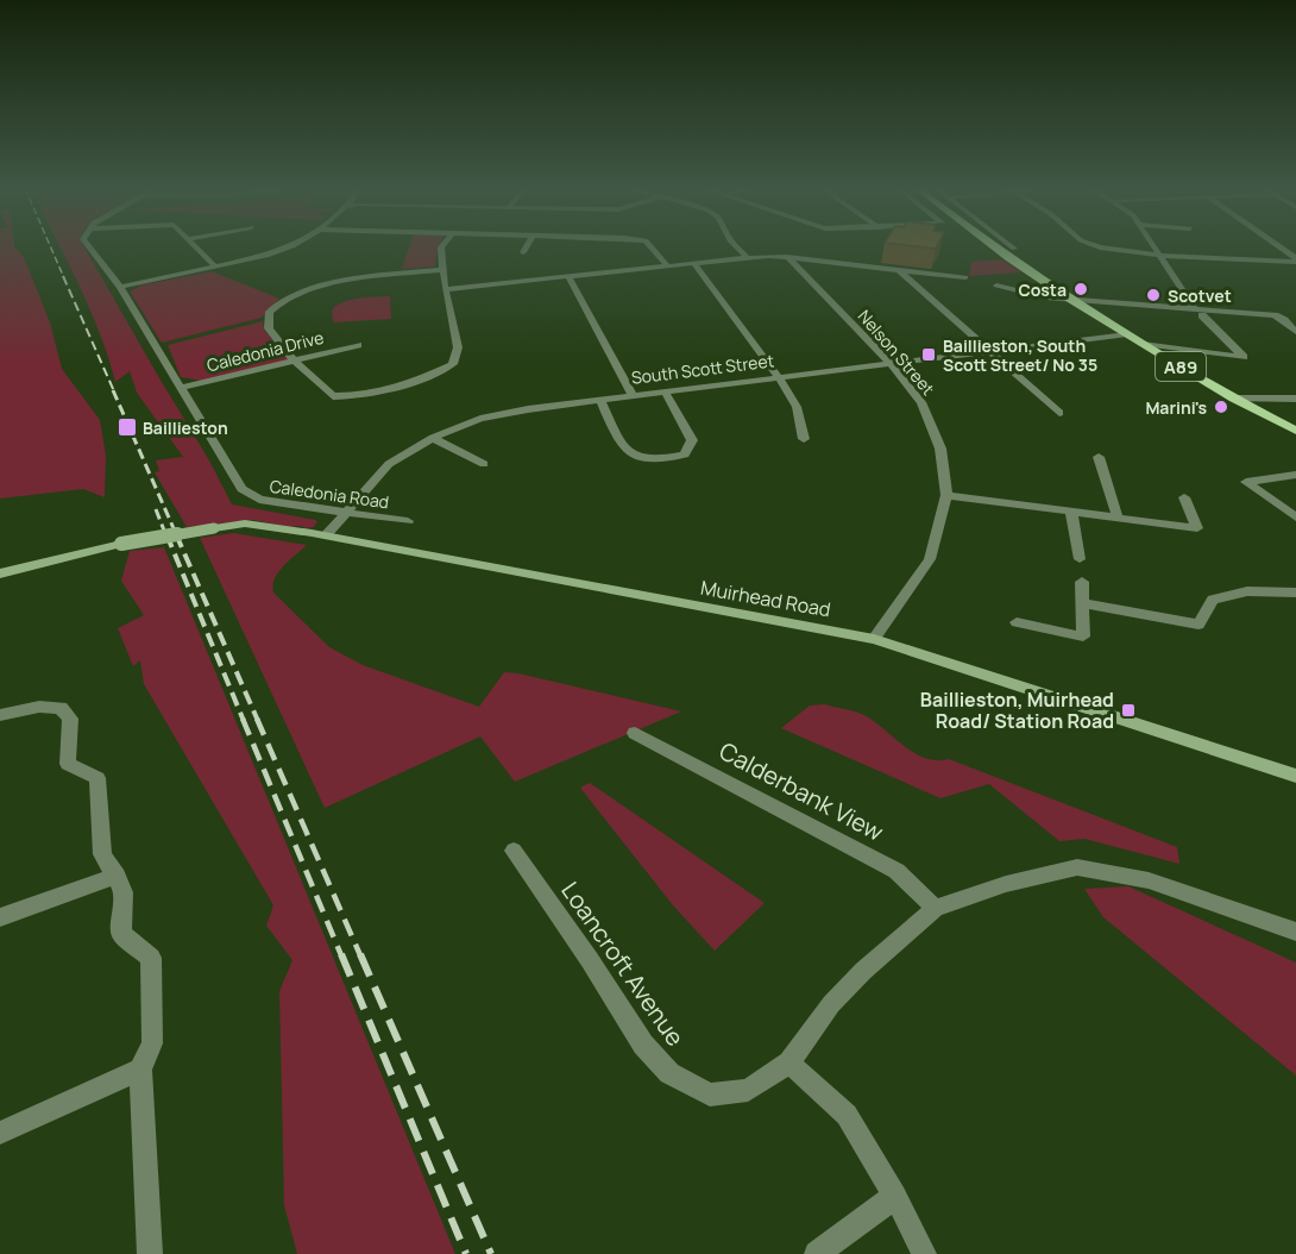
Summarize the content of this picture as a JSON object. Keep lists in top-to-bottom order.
{
  "streets": {
    "main road": ["A89"],
    "street": [
      "Caledonia Drive",
      "Nelson Street",
      "South Scott Street",
      "Caledonia Road",
      "Muirhead Road",
      "Calderbank View",
      "Loancroft Avenue"
    ]
  },
  "crossings": [
    ["Caledonia Drive", "Caledonia Road"],
    ["Nelson Street", "South Scott Street"],
    ["Nelson Street", "Muirhead Road"],
    ["A89", "South Scott Street"],
    ["South Scott Street", "Caledonia Road"],
    ["South Scott Street", "Muirhead Road"],
    ["Calderbank View", "Loancroft Avenue"]
  ],
  "places": {
    "other": ["Costa", "Scotvet", "Marini's"],
    "transit": ["Baillieston, South Scott Street/ No 35", "Baillieston", "Baillieston, Muirhead Road/ Station Road"]
  }
}
